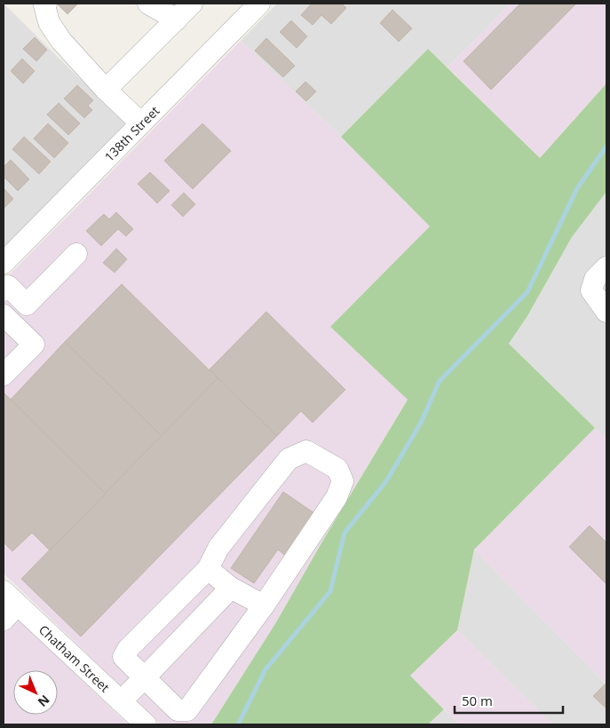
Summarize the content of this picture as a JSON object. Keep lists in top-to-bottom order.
{
  "streets": {
    "street": ["138th Street", "Chatham Street"]
  },
  "scale_bar": "50 m",
  "north": "bottom right"
}
